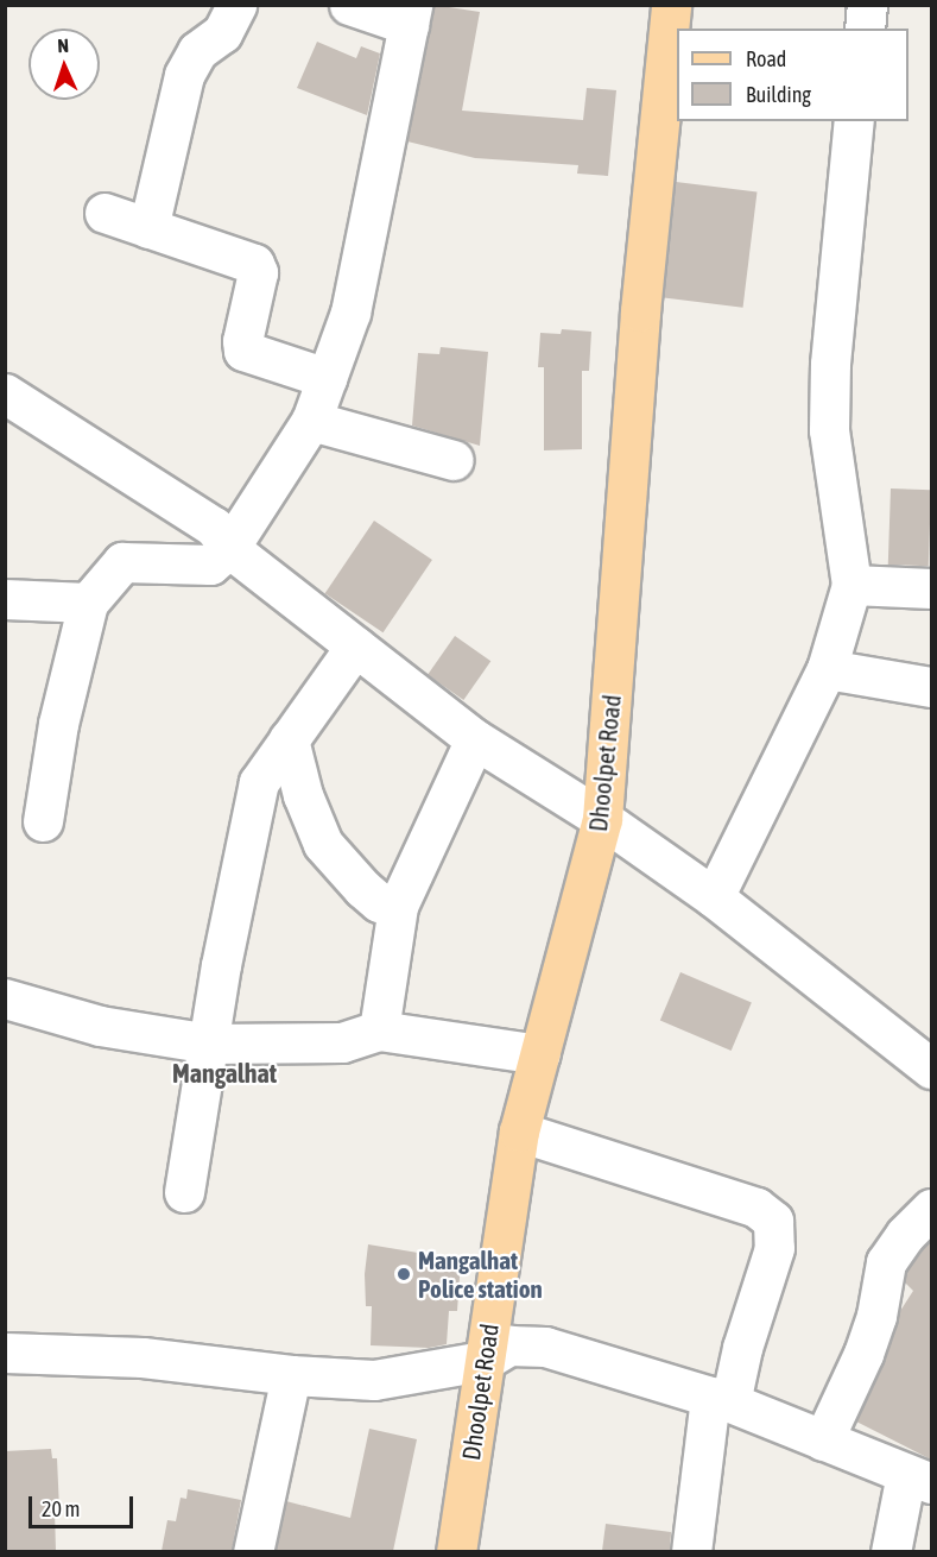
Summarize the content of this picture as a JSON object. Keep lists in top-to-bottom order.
{
  "streets": {
    "main road": ["Dhoolpet Road"]
  },
  "districts": ["Mangalhat"],
  "places": ["Mangalhat Police station"],
  "legend": ["Road", "Building"],
  "scale_bar": "20 m",
  "north": "top"
}
